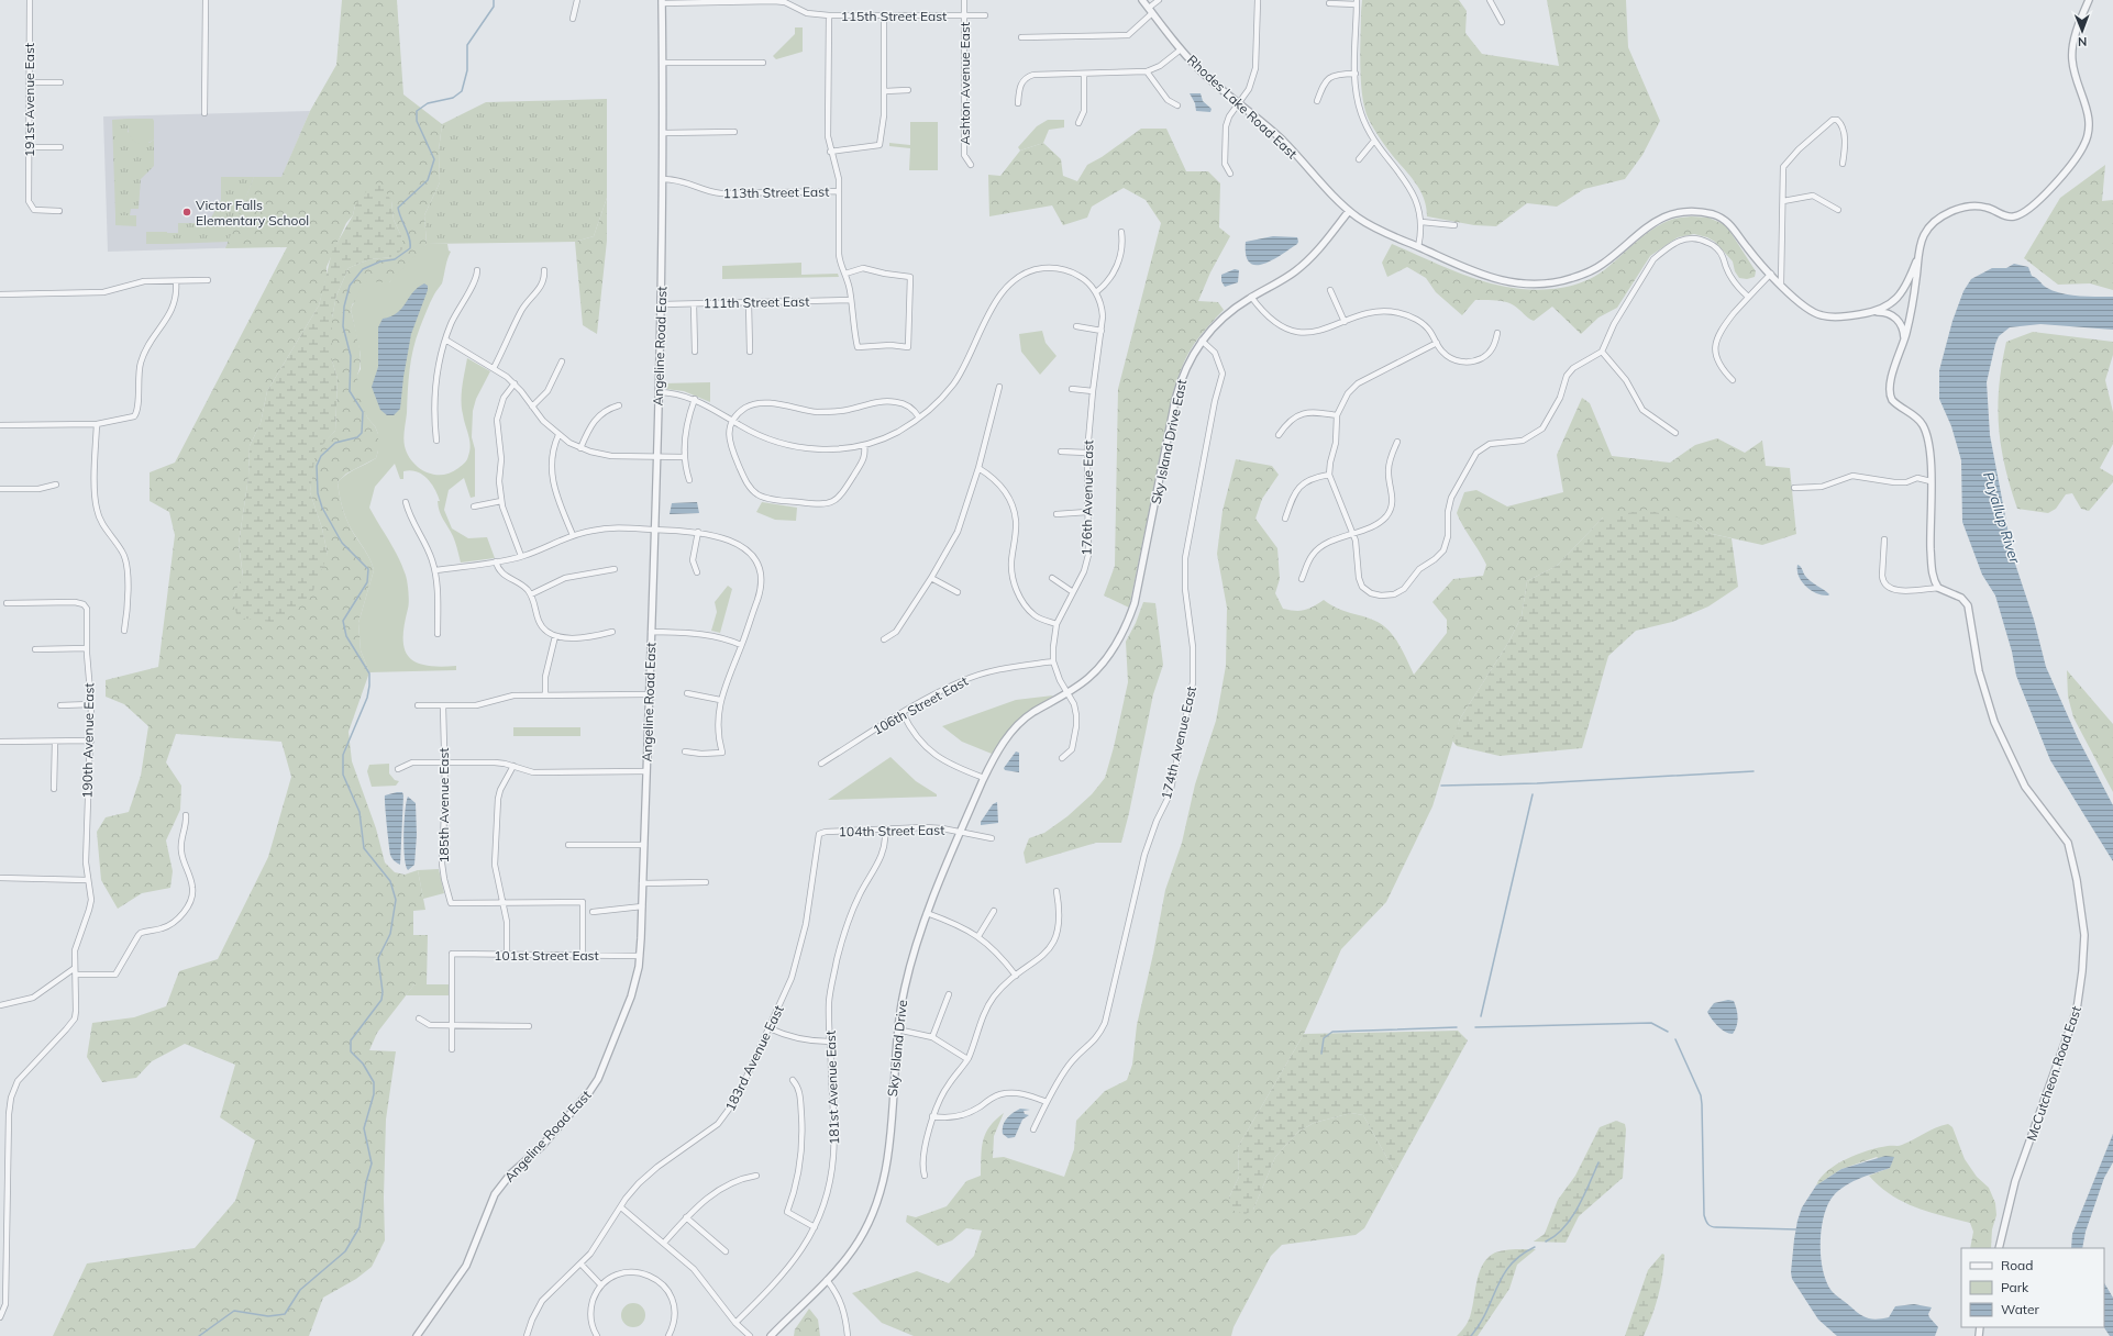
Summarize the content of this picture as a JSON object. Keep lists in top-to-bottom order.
{
  "streets": {
    "street": [
      "115th Street East",
      "Ashton Avenue East",
      "191st Avenue East",
      "Rhodes Lake Road East",
      "113th Street East",
      "111th Street East",
      "Angeline Road East",
      "Sky Island Drive East",
      "176th Avenue East",
      "106th Street East",
      "190th Avenue East",
      "174th Avenue East",
      "185th Avenue East",
      "104th Street East",
      "101st Street East",
      "Sky Island Drive",
      "183rd Avenue East",
      "McCutcheon Road East",
      "181st Avenue East"
    ]
  },
  "crossings": [
    ["115th Street East", "Ashton Avenue East"],
    ["115th Street East", "Angeline Road East"],
    ["Rhodes Lake Road East", "Sky Island Drive East"],
    ["113th Street East", "Angeline Road East"],
    ["111th Street East", "Angeline Road East"],
    ["Angeline Road East", "101st Street East"],
    ["Sky Island Drive East", "176th Avenue East"],
    ["Sky Island Drive East", "174th Avenue East"],
    ["Sky Island Drive East", "Sky Island Drive"],
    ["176th Avenue East", "106th Street East"],
    ["176th Avenue East", "Sky Island Drive"],
    ["104th Street East", "Sky Island Drive"],
    ["104th Street East", "183rd Avenue East"],
    ["104th Street East", "181st Avenue East"]
  ],
  "water": ["Puyallup River"],
  "places": ["Victor Falls Elementary School"],
  "legend": ["Road", "Park", "Water"],
  "north": "bottom"
}
